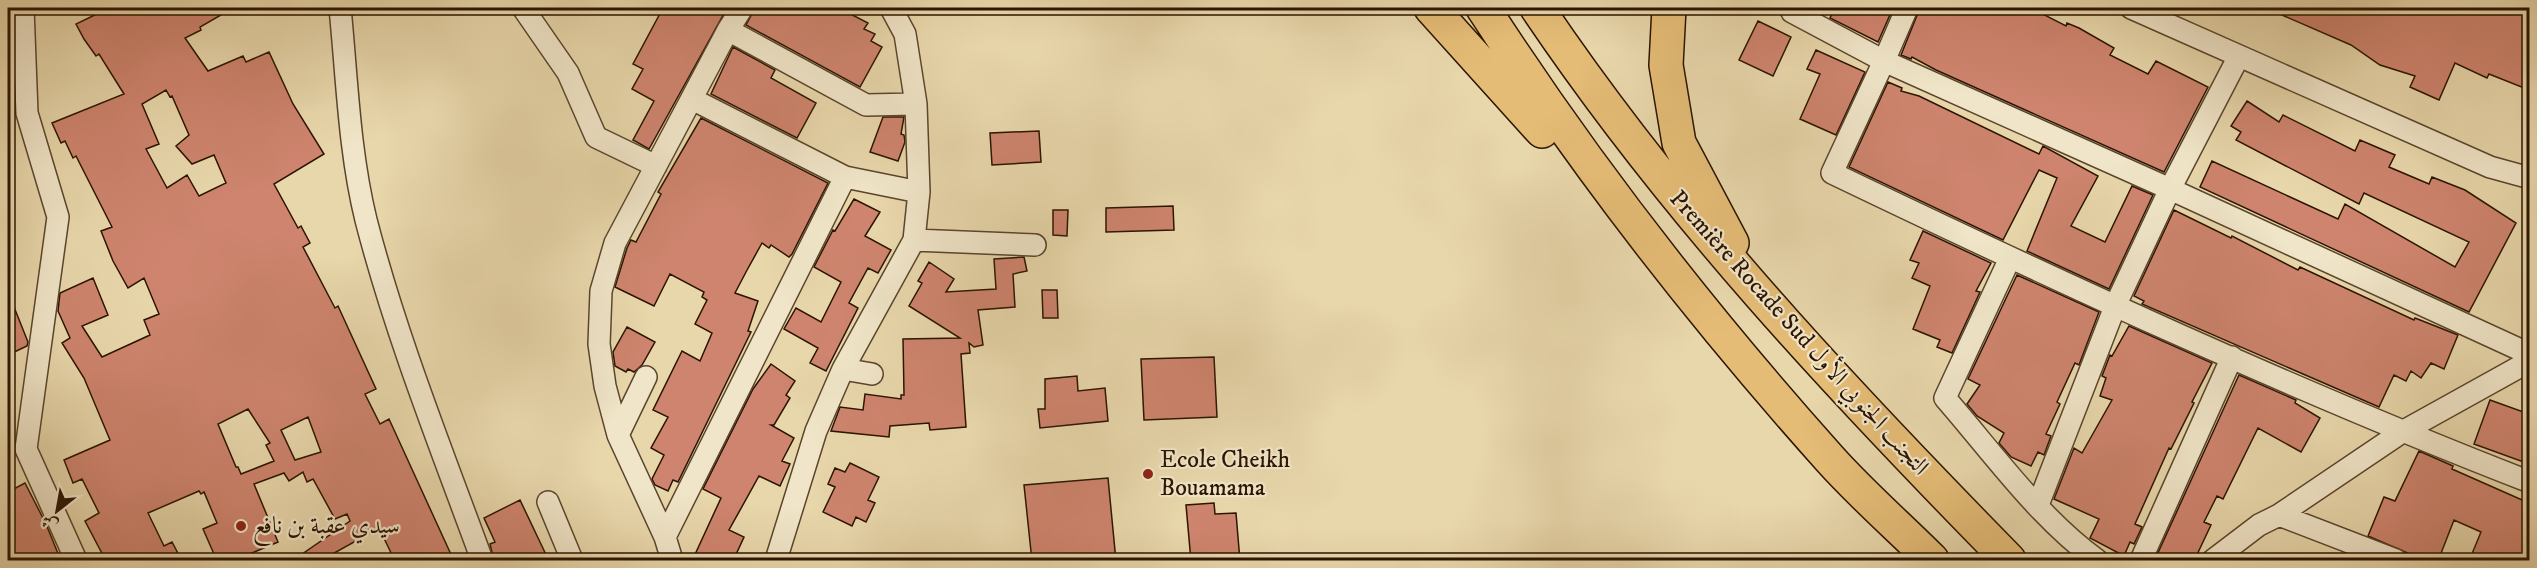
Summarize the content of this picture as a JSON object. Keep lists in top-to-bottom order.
{
  "streets": {
    "highway": ["Première Rocade Sud التجنب الجنوبي الأول"]
  },
  "places": ["Ecole Cheikh Bouamama", "سيدي عقبة بن نافع"],
  "north": "bottom left"
}
